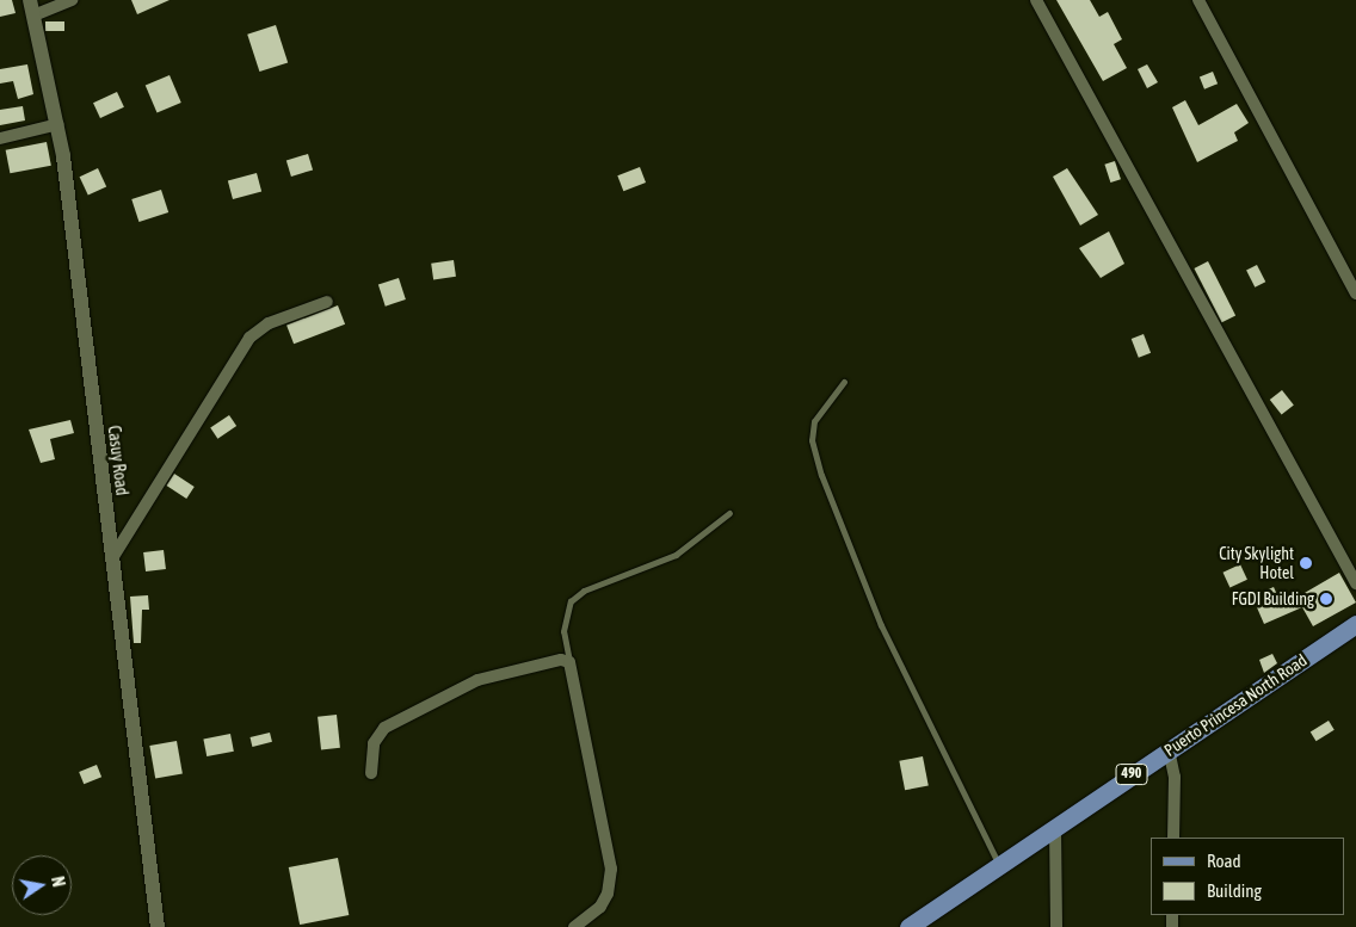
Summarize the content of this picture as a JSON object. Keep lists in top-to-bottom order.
{
  "streets": {
    "main road": ["Puerto Princesa North Road", "490"],
    "street": ["Casuy Road"]
  },
  "places": ["City Skylight Hotel", "FGDI Building"],
  "legend": ["Road", "Building"],
  "north": "right"
}
